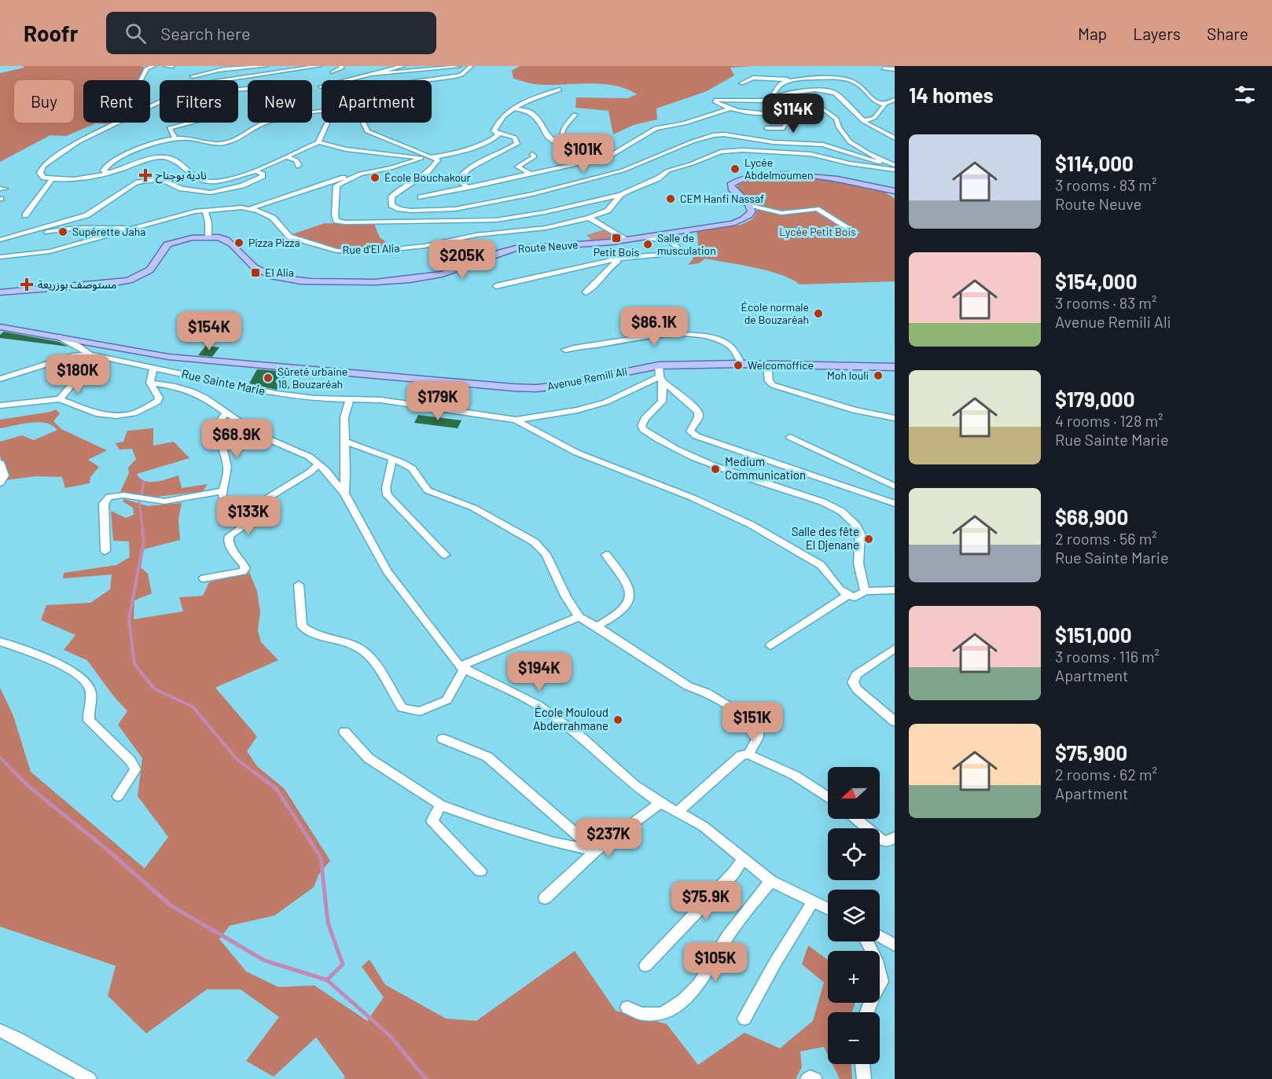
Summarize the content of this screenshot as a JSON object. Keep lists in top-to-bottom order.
{
  "streets": {
    "main road": ["Route Neuve", "Avenue Remili Ali"],
    "street": ["Rue d'El Alia", "Rue Sainte Marie"]
  },
  "crossings": [
    ["Avenue Remili Ali", "Rue Sainte Marie"]
  ],
  "parks": ["Lycée Petit Bois"],
  "places": {
    "other": [
      "Lycée Abdelmoumen",
      "École Bouchakour",
      "CEM Hanfi Nassaf",
      "Supérette Jaha",
      "Pizza Pizza",
      "Salle de musculation",
      "École normale de Bouzaréah",
      "Welcomoffice",
      "Moh louli",
      "Sûreté urbaine 18, Bouzaréah",
      "Medium Communication",
      "Salle des fête El Djenane",
      "École Mouloud Abderrahmane"
    ],
    "health": ["نادية بوجناح", "مستوصف بوزريعة"],
    "transit": ["Petit Bois", "El Alia"]
  },
  "north": "left",
  "page": {
    "header": "Roofr",
    "search": "Search here",
    "nav": ["Map", "Layers", "Share"],
    "heading": "14 homes",
    "chip": [
      "Buy",
      "Rent",
      "Filters",
      "New",
      "Apartment"
    ],
    "price": [
      "$114K",
      "$101K",
      "$205K",
      "$86.1K",
      "$154K",
      "$180K",
      "$179K",
      "$68.9K",
      "$133K",
      "$194K",
      "$151K",
      "$237K",
      "$75.9K",
      "$105K"
    ],
    "list": [
      {
        "name": "$114,000",
        "note": "3 rooms · 83 m² · Route Neuve"
      },
      {
        "name": "$154,000",
        "note": "3 rooms · 83 m² · Avenue Remili Ali"
      },
      {
        "name": "$179,000",
        "note": "4 rooms · 128 m² · Rue Sainte Marie"
      },
      {
        "name": "$68,900",
        "note": "2 rooms · 56 m² · Rue Sainte Marie"
      },
      {
        "name": "$151,000",
        "note": "3 rooms · 116 m² · Apartment"
      },
      {
        "name": "$75,900",
        "note": "2 rooms · 62 m² · Apartment"
      }
    ],
    "map_buttons": ["+", "−"]
  }
}
